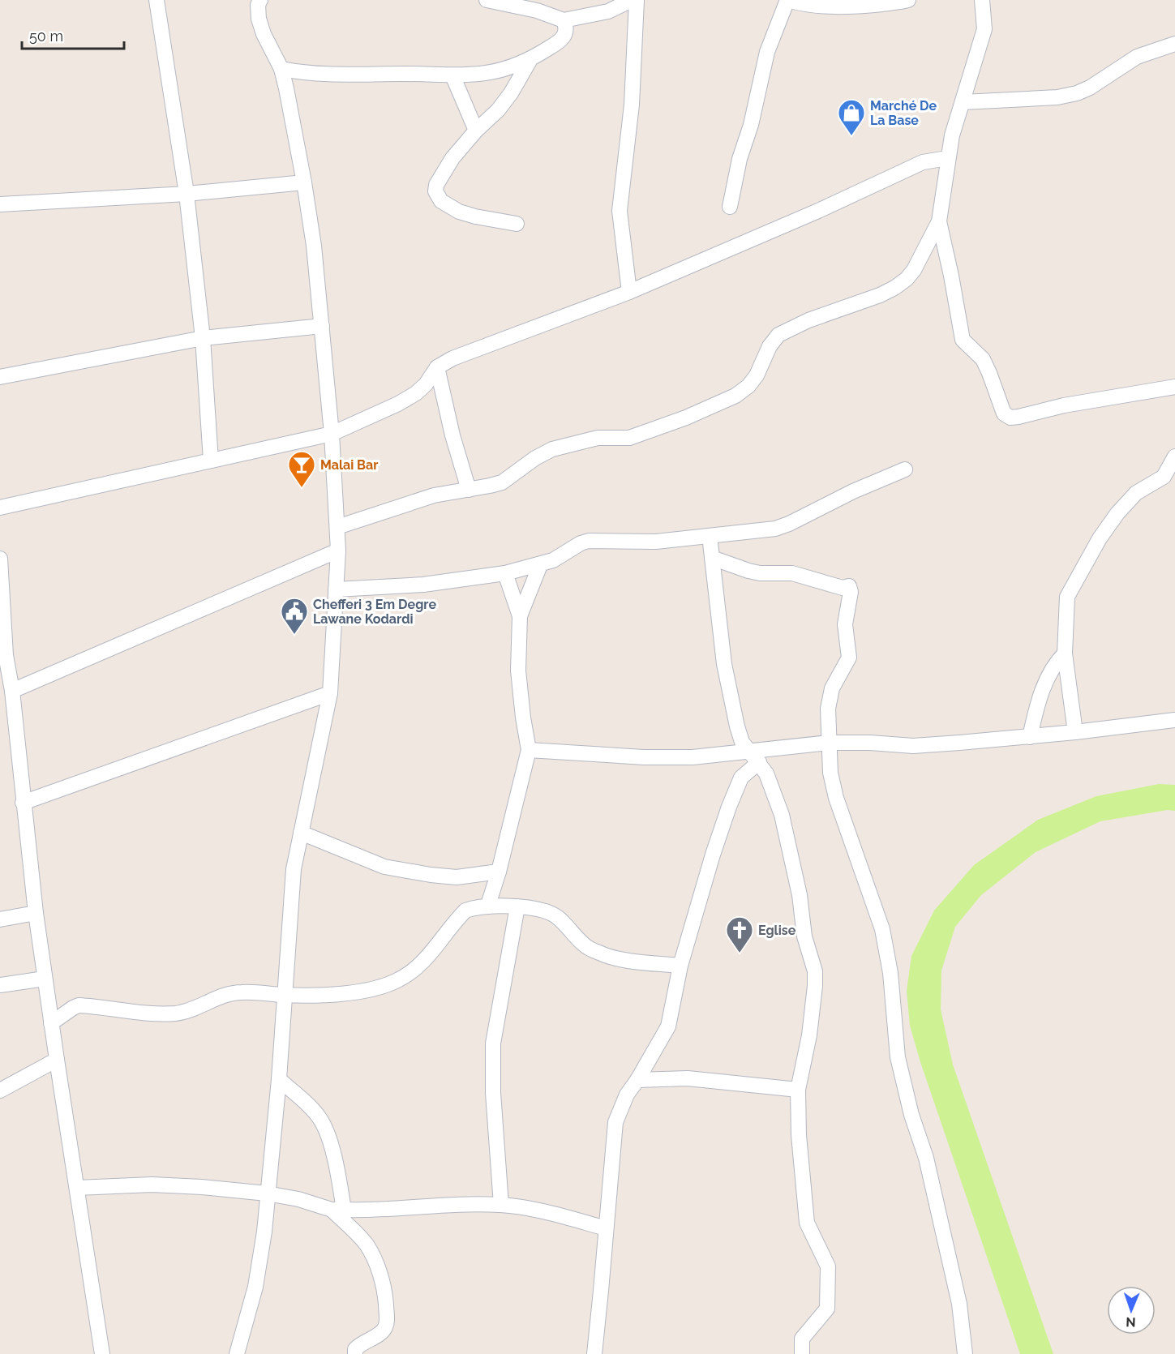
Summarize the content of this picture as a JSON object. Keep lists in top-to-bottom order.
{
  "places": {
    "shop": ["Marché De La Base"],
    "bar": ["Malai Bar"],
    "public building": ["Chefferi 3 Em Degre Lawane Kodardi"],
    "church": ["Eglise"]
  },
  "scale_bar": "50 m",
  "north": "bottom"
}
